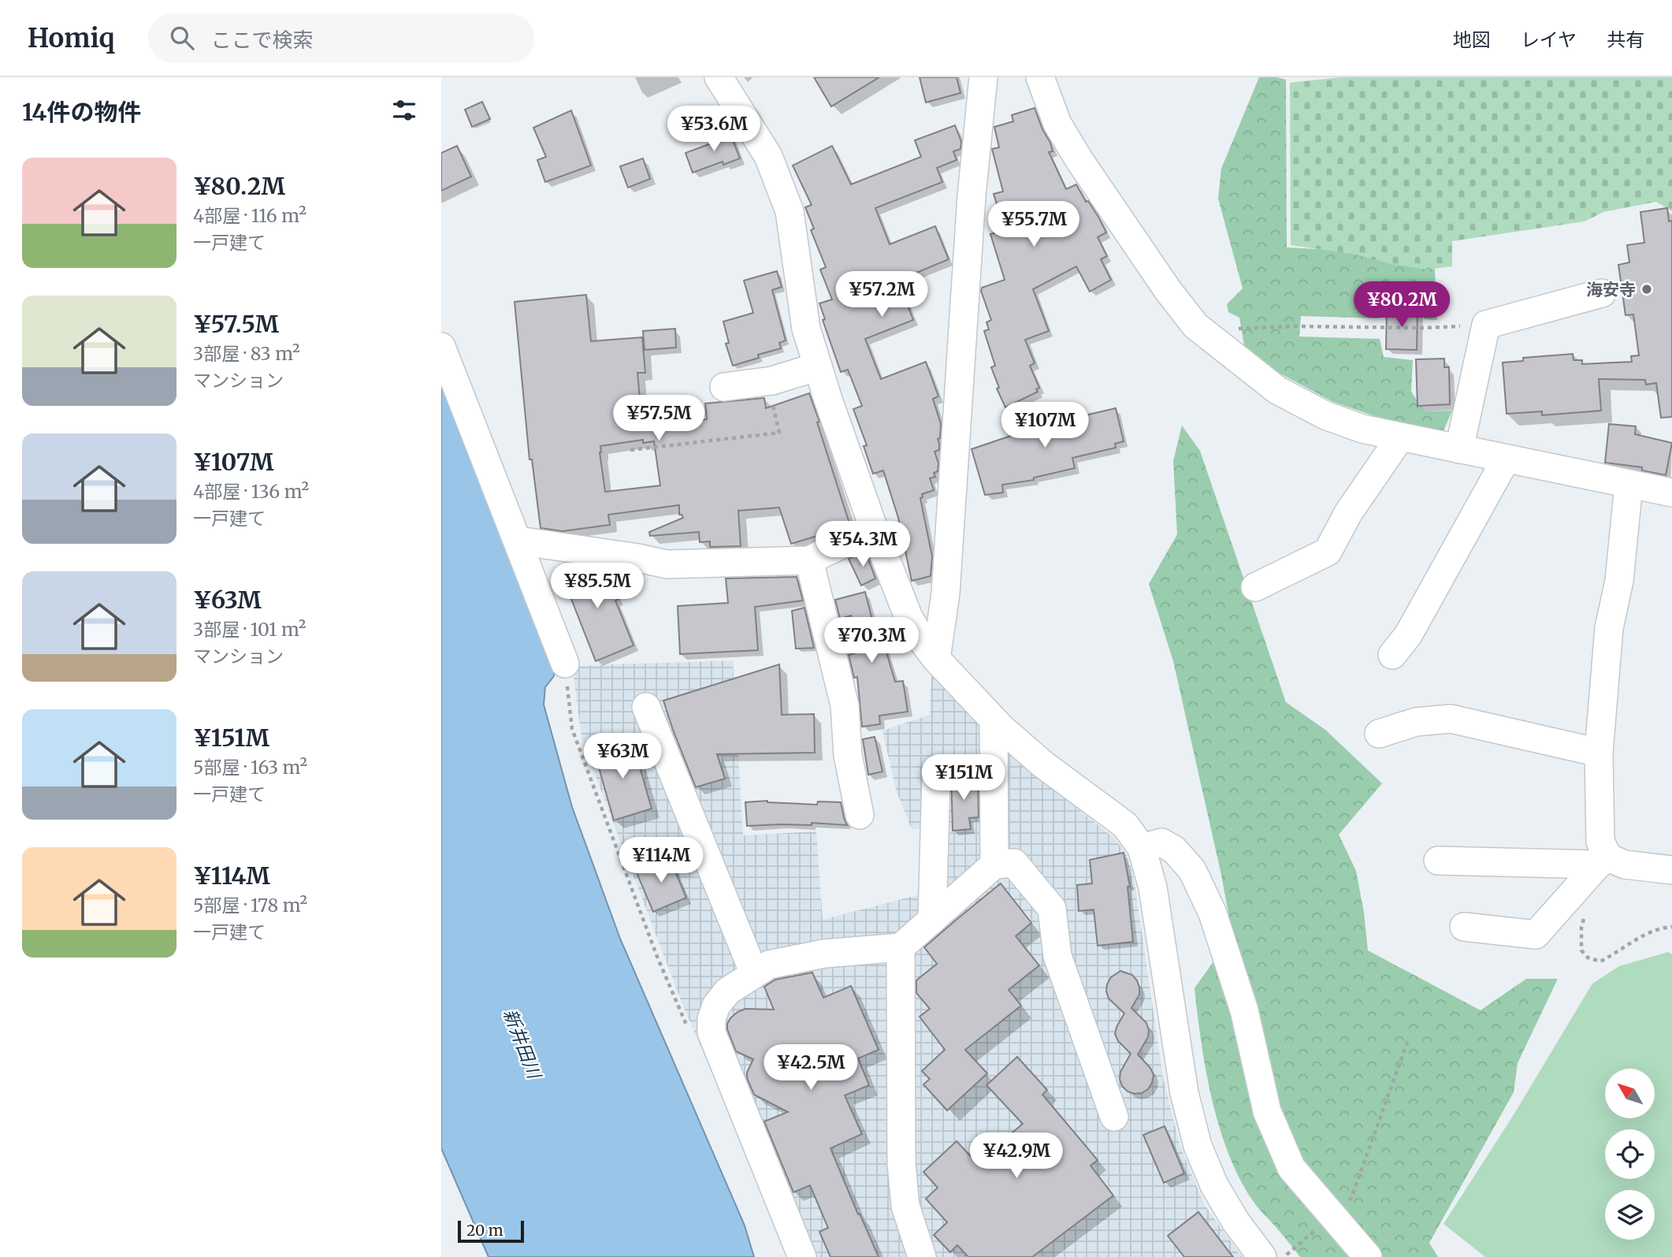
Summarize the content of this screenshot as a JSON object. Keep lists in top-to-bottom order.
{
  "water": ["新井田川"],
  "places": ["海安寺"],
  "scale_bar": "20 m",
  "north": "top left",
  "page": {
    "header": "Homiq",
    "search": "ここで検索",
    "nav": ["地図", "レイヤ", "共有"],
    "heading": "14件の物件",
    "price": [
      "¥53.6M",
      "¥55.7M",
      "¥57.2M",
      "¥80.2M",
      "¥57.5M",
      "¥107M",
      "¥54.3M",
      "¥85.5M",
      "¥70.3M",
      "¥63M",
      "¥151M",
      "¥114M",
      "¥42.5M",
      "¥42.9M"
    ],
    "list": [
      {
        "name": "¥80.2M",
        "note": "4部屋 · 116 m² · 一戸建て"
      },
      {
        "name": "¥57.5M",
        "note": "3部屋 · 83 m² · マンション"
      },
      {
        "name": "¥107M",
        "note": "4部屋 · 136 m² · 一戸建て"
      },
      {
        "name": "¥63M",
        "note": "3部屋 · 101 m² · マンション"
      },
      {
        "name": "¥151M",
        "note": "5部屋 · 163 m² · 一戸建て"
      },
      {
        "name": "¥114M",
        "note": "5部屋 · 178 m² · 一戸建て"
      }
    ],
    "scale": "20 m"
  }
}
